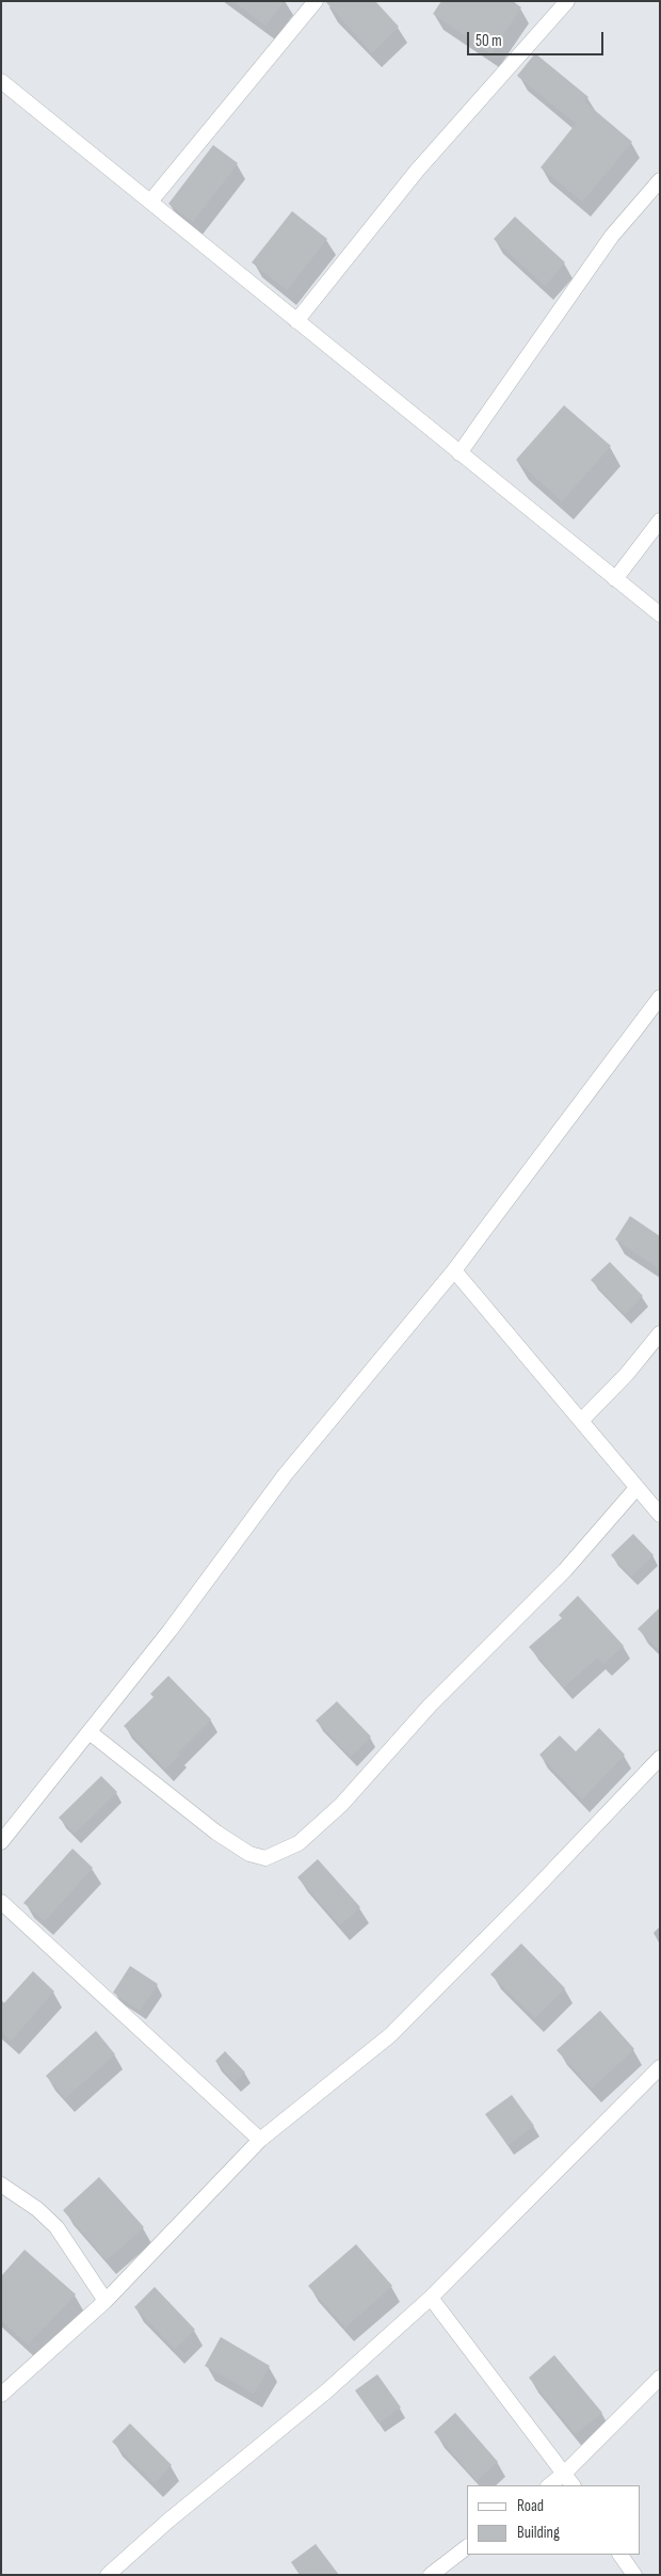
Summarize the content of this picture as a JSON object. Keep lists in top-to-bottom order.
{
  "legend": ["Road", "Building"],
  "scale_bar": "50 m"
}
